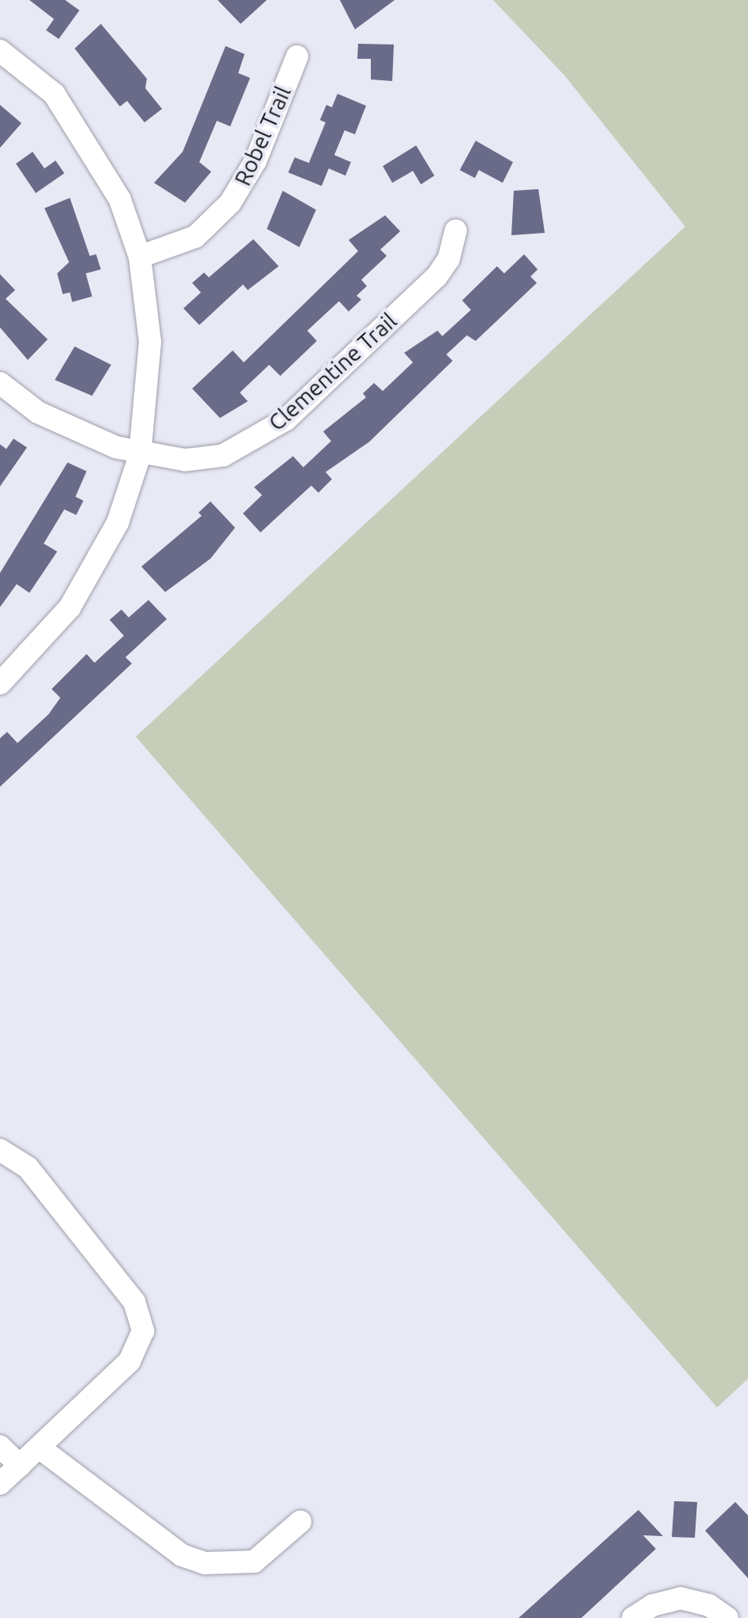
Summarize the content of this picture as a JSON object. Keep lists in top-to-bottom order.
{
  "streets": {
    "street": ["Robel Trail", "Clementine Trail"]
  }
}
